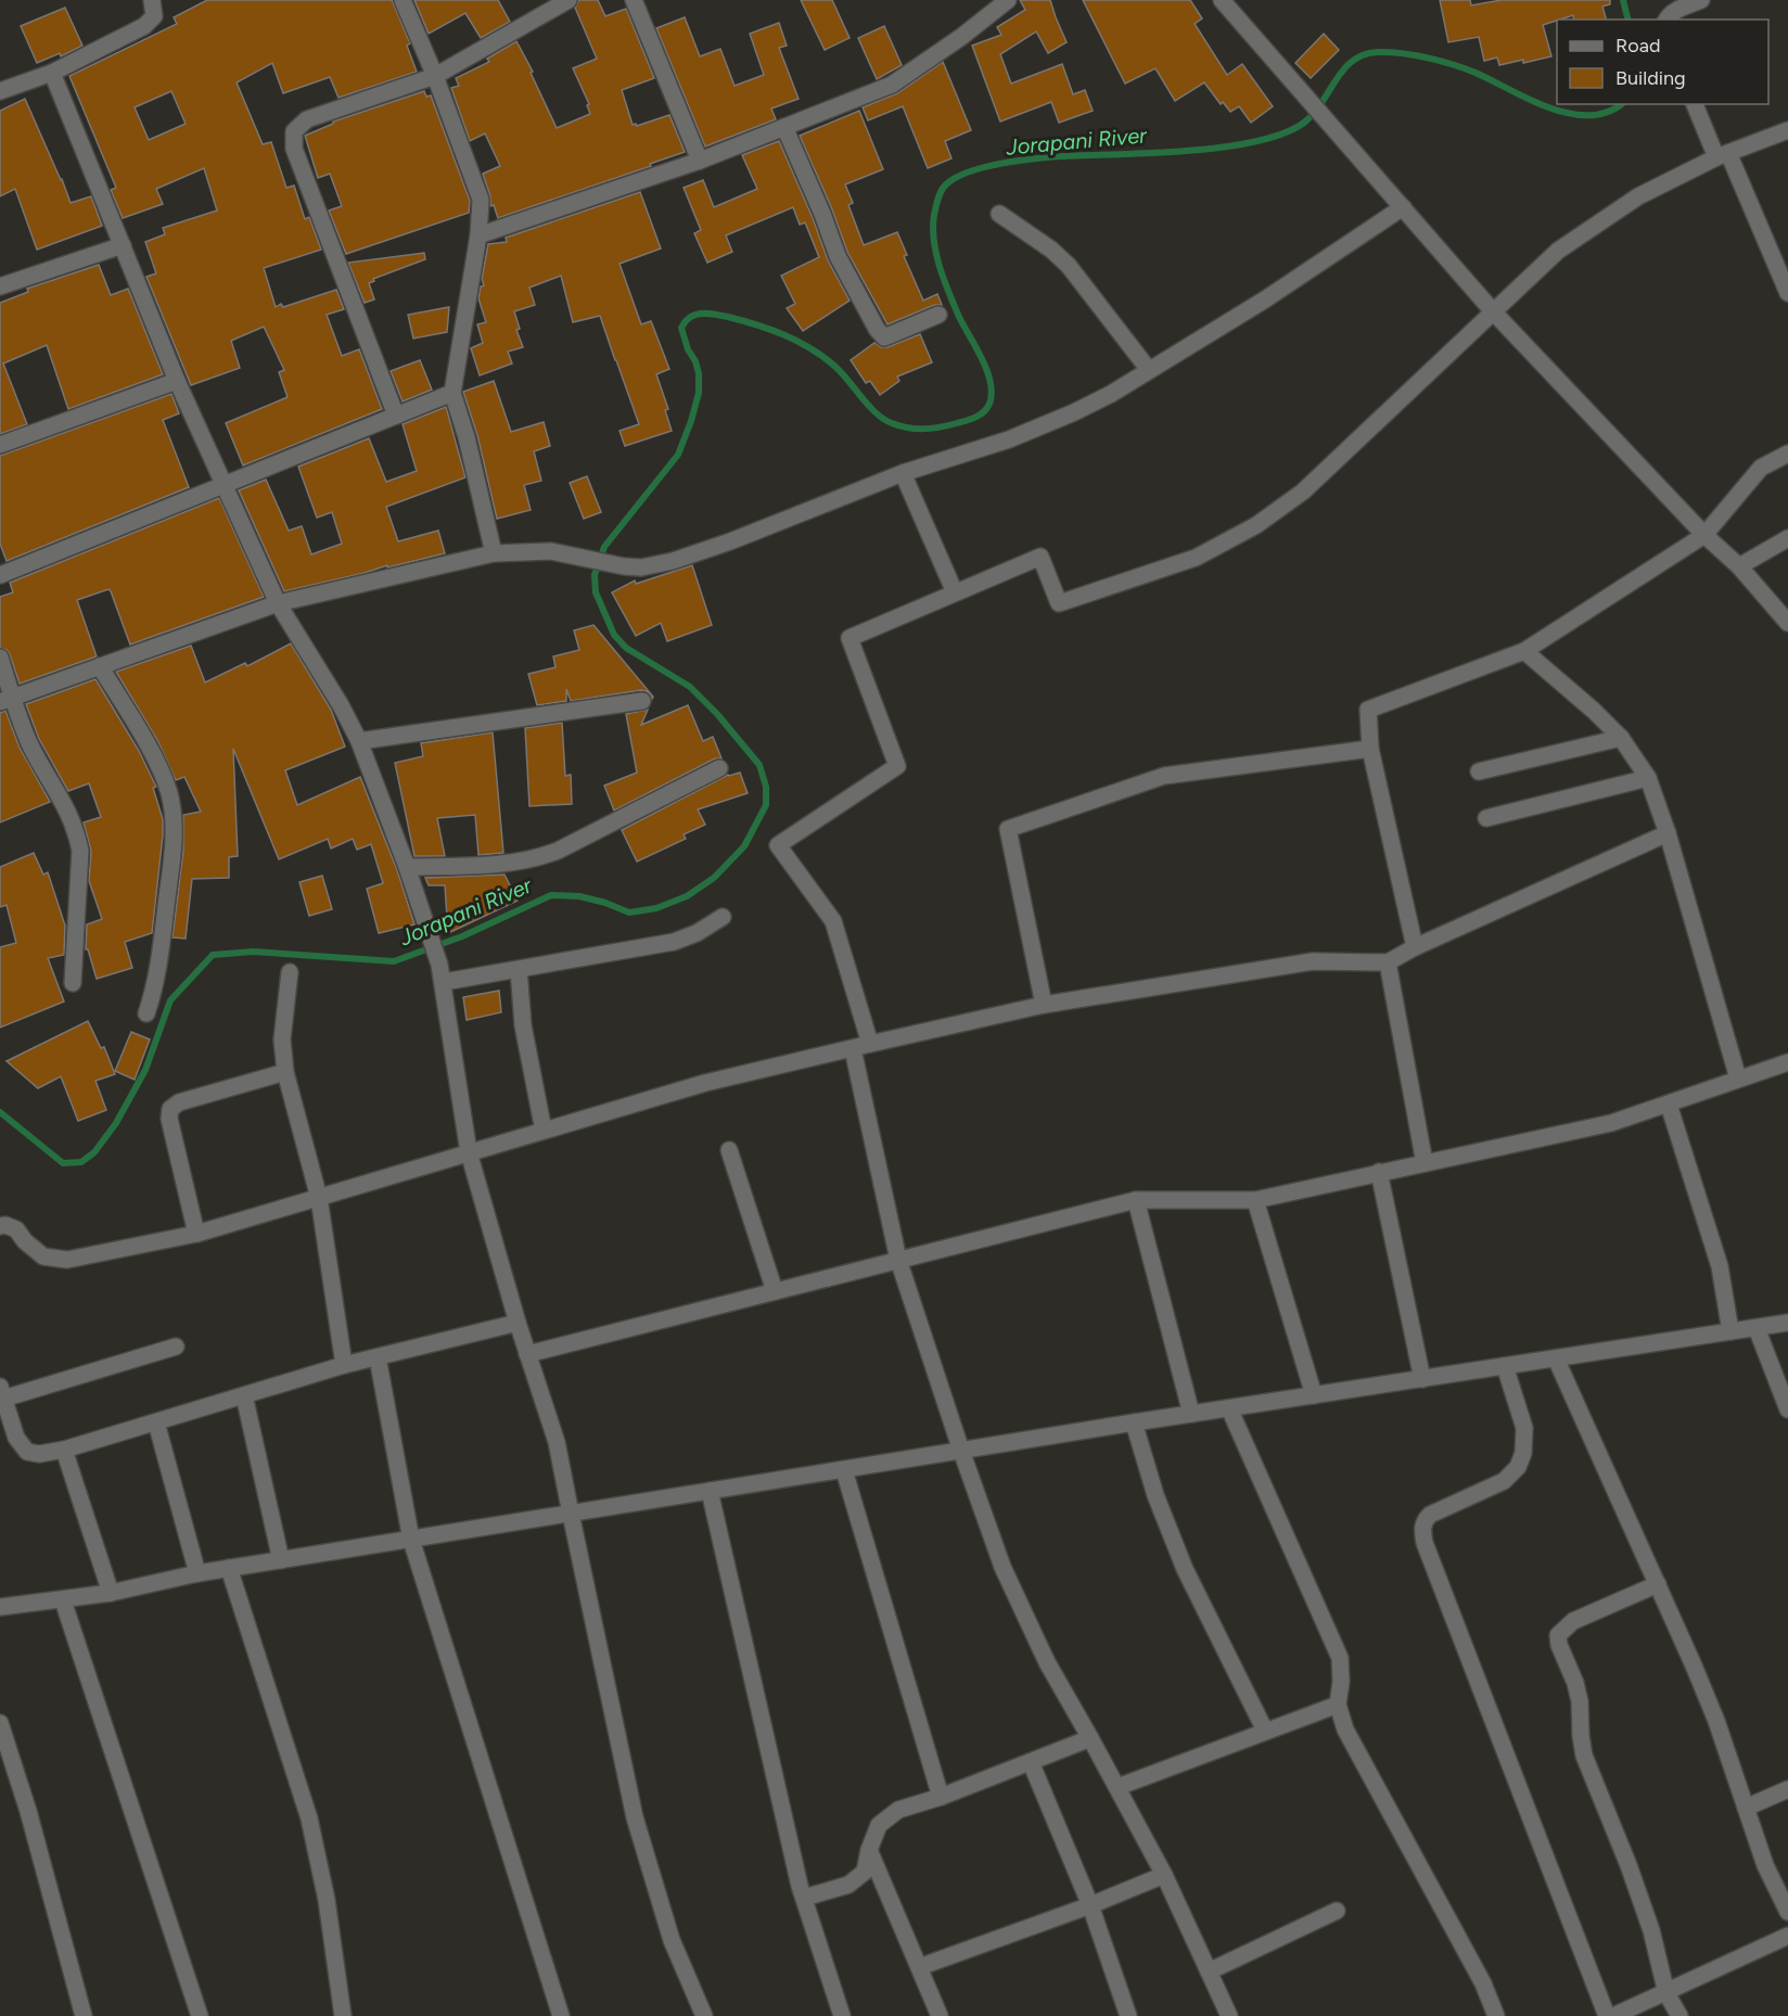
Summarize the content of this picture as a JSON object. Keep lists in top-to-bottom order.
{
  "water": ["Jorapani River"],
  "legend": ["Road", "Building"]
}
